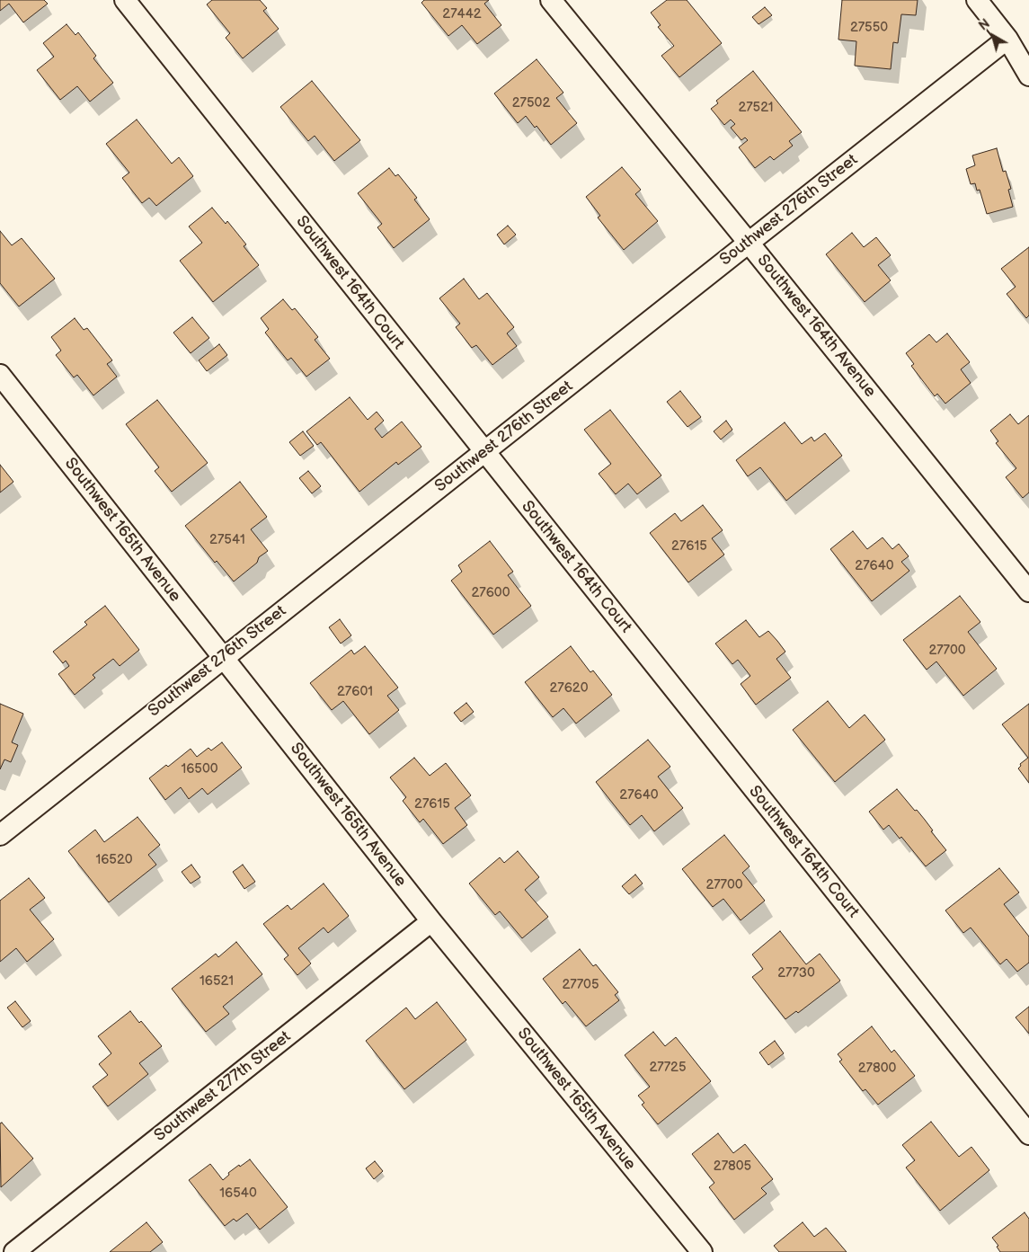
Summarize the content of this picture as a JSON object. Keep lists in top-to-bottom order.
{
  "streets": {
    "street": [
      "Southwest 276th Street",
      "Southwest 164th Court",
      "Southwest 164th Avenue",
      "Southwest 165th Avenue",
      "Southwest 277th Street"
    ]
  },
  "crossings": [
    ["Southwest 276th Street", "Southwest 164th Court"],
    ["Southwest 276th Street", "Southwest 164th Avenue"],
    ["Southwest 276th Street", "Southwest 165th Avenue"],
    ["Southwest 165th Avenue", "Southwest 277th Street"]
  ],
  "house_numbers": [
    "27442",
    "27550",
    "27502",
    "27521",
    "27541",
    "27615",
    "27640",
    "27600",
    "27700",
    "27620",
    "27601",
    "16500",
    "27640",
    "27615",
    "16520",
    "27700",
    "27730",
    "16521",
    "27705",
    "27725",
    "27800",
    "27805",
    "16540"
  ],
  "north": "top left"
}
